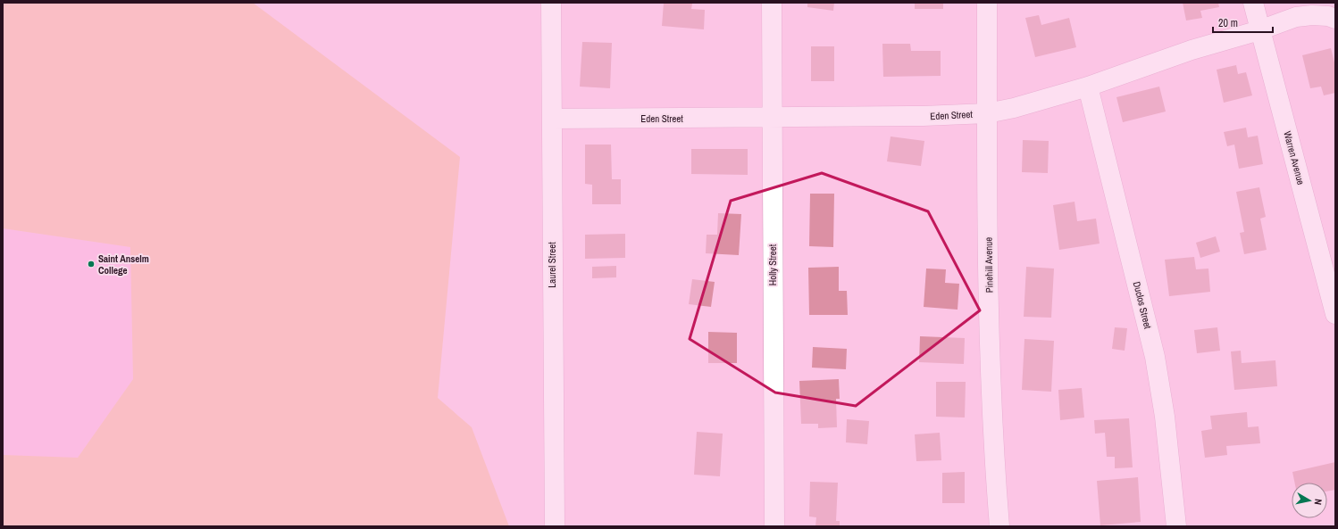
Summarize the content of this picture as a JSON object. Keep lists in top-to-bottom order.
{
  "streets": {
    "street": [
      "Eden Street",
      "Warren Avenue",
      "Laurel Street",
      "Holly Street",
      "Pinehill Avenue",
      "Duclos Street"
    ]
  },
  "crossings": [
    ["Eden Street", "Warren Avenue"],
    ["Eden Street", "Laurel Street"],
    ["Eden Street", "Holly Street"],
    ["Eden Street", "Pinehill Avenue"],
    ["Eden Street", "Duclos Street"]
  ],
  "places": ["Saint Anselm College"],
  "scale_bar": "20 m",
  "north": "right"
}
